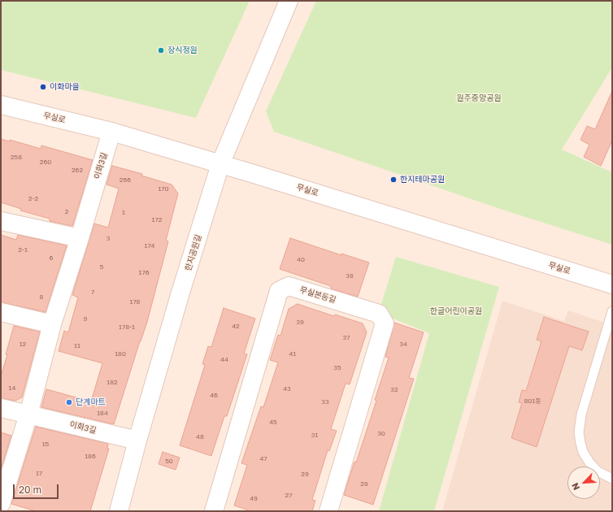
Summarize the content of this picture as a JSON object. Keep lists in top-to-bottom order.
{
  "streets": {
    "street": [
      "무실로",
      "이화3길",
      "한지공원길",
      "무실본동길"
    ]
  },
  "crossings": [
    ["무실로", "이화3길"],
    ["무실로", "한지공원길"],
    ["이화3길", "한지공원길"]
  ],
  "parks": ["원주중앙공원", "한글어린이공원"],
  "places": [
    "장식정원",
    "이화마을",
    "한지테마공원",
    "단계마트"
  ],
  "house_numbers": [
    "258",
    "260",
    "262",
    "266",
    "170",
    "2-2",
    "2",
    "1",
    "172",
    "3",
    "174",
    "2-1",
    "6",
    "40",
    "5",
    "176",
    "38",
    "7",
    "8",
    "178",
    "9",
    "39",
    "42",
    "178-1",
    "37",
    "12",
    "34",
    "11",
    "180",
    "41",
    "44",
    "35",
    "182",
    "14",
    "43",
    "32",
    "46",
    "801동",
    "33",
    "184",
    "45",
    "30",
    "31",
    "48",
    "15",
    "186",
    "47",
    "50",
    "17",
    "29",
    "28",
    "27",
    "49"
  ],
  "scale_bar": "20 m",
  "north": "bottom left"
}
